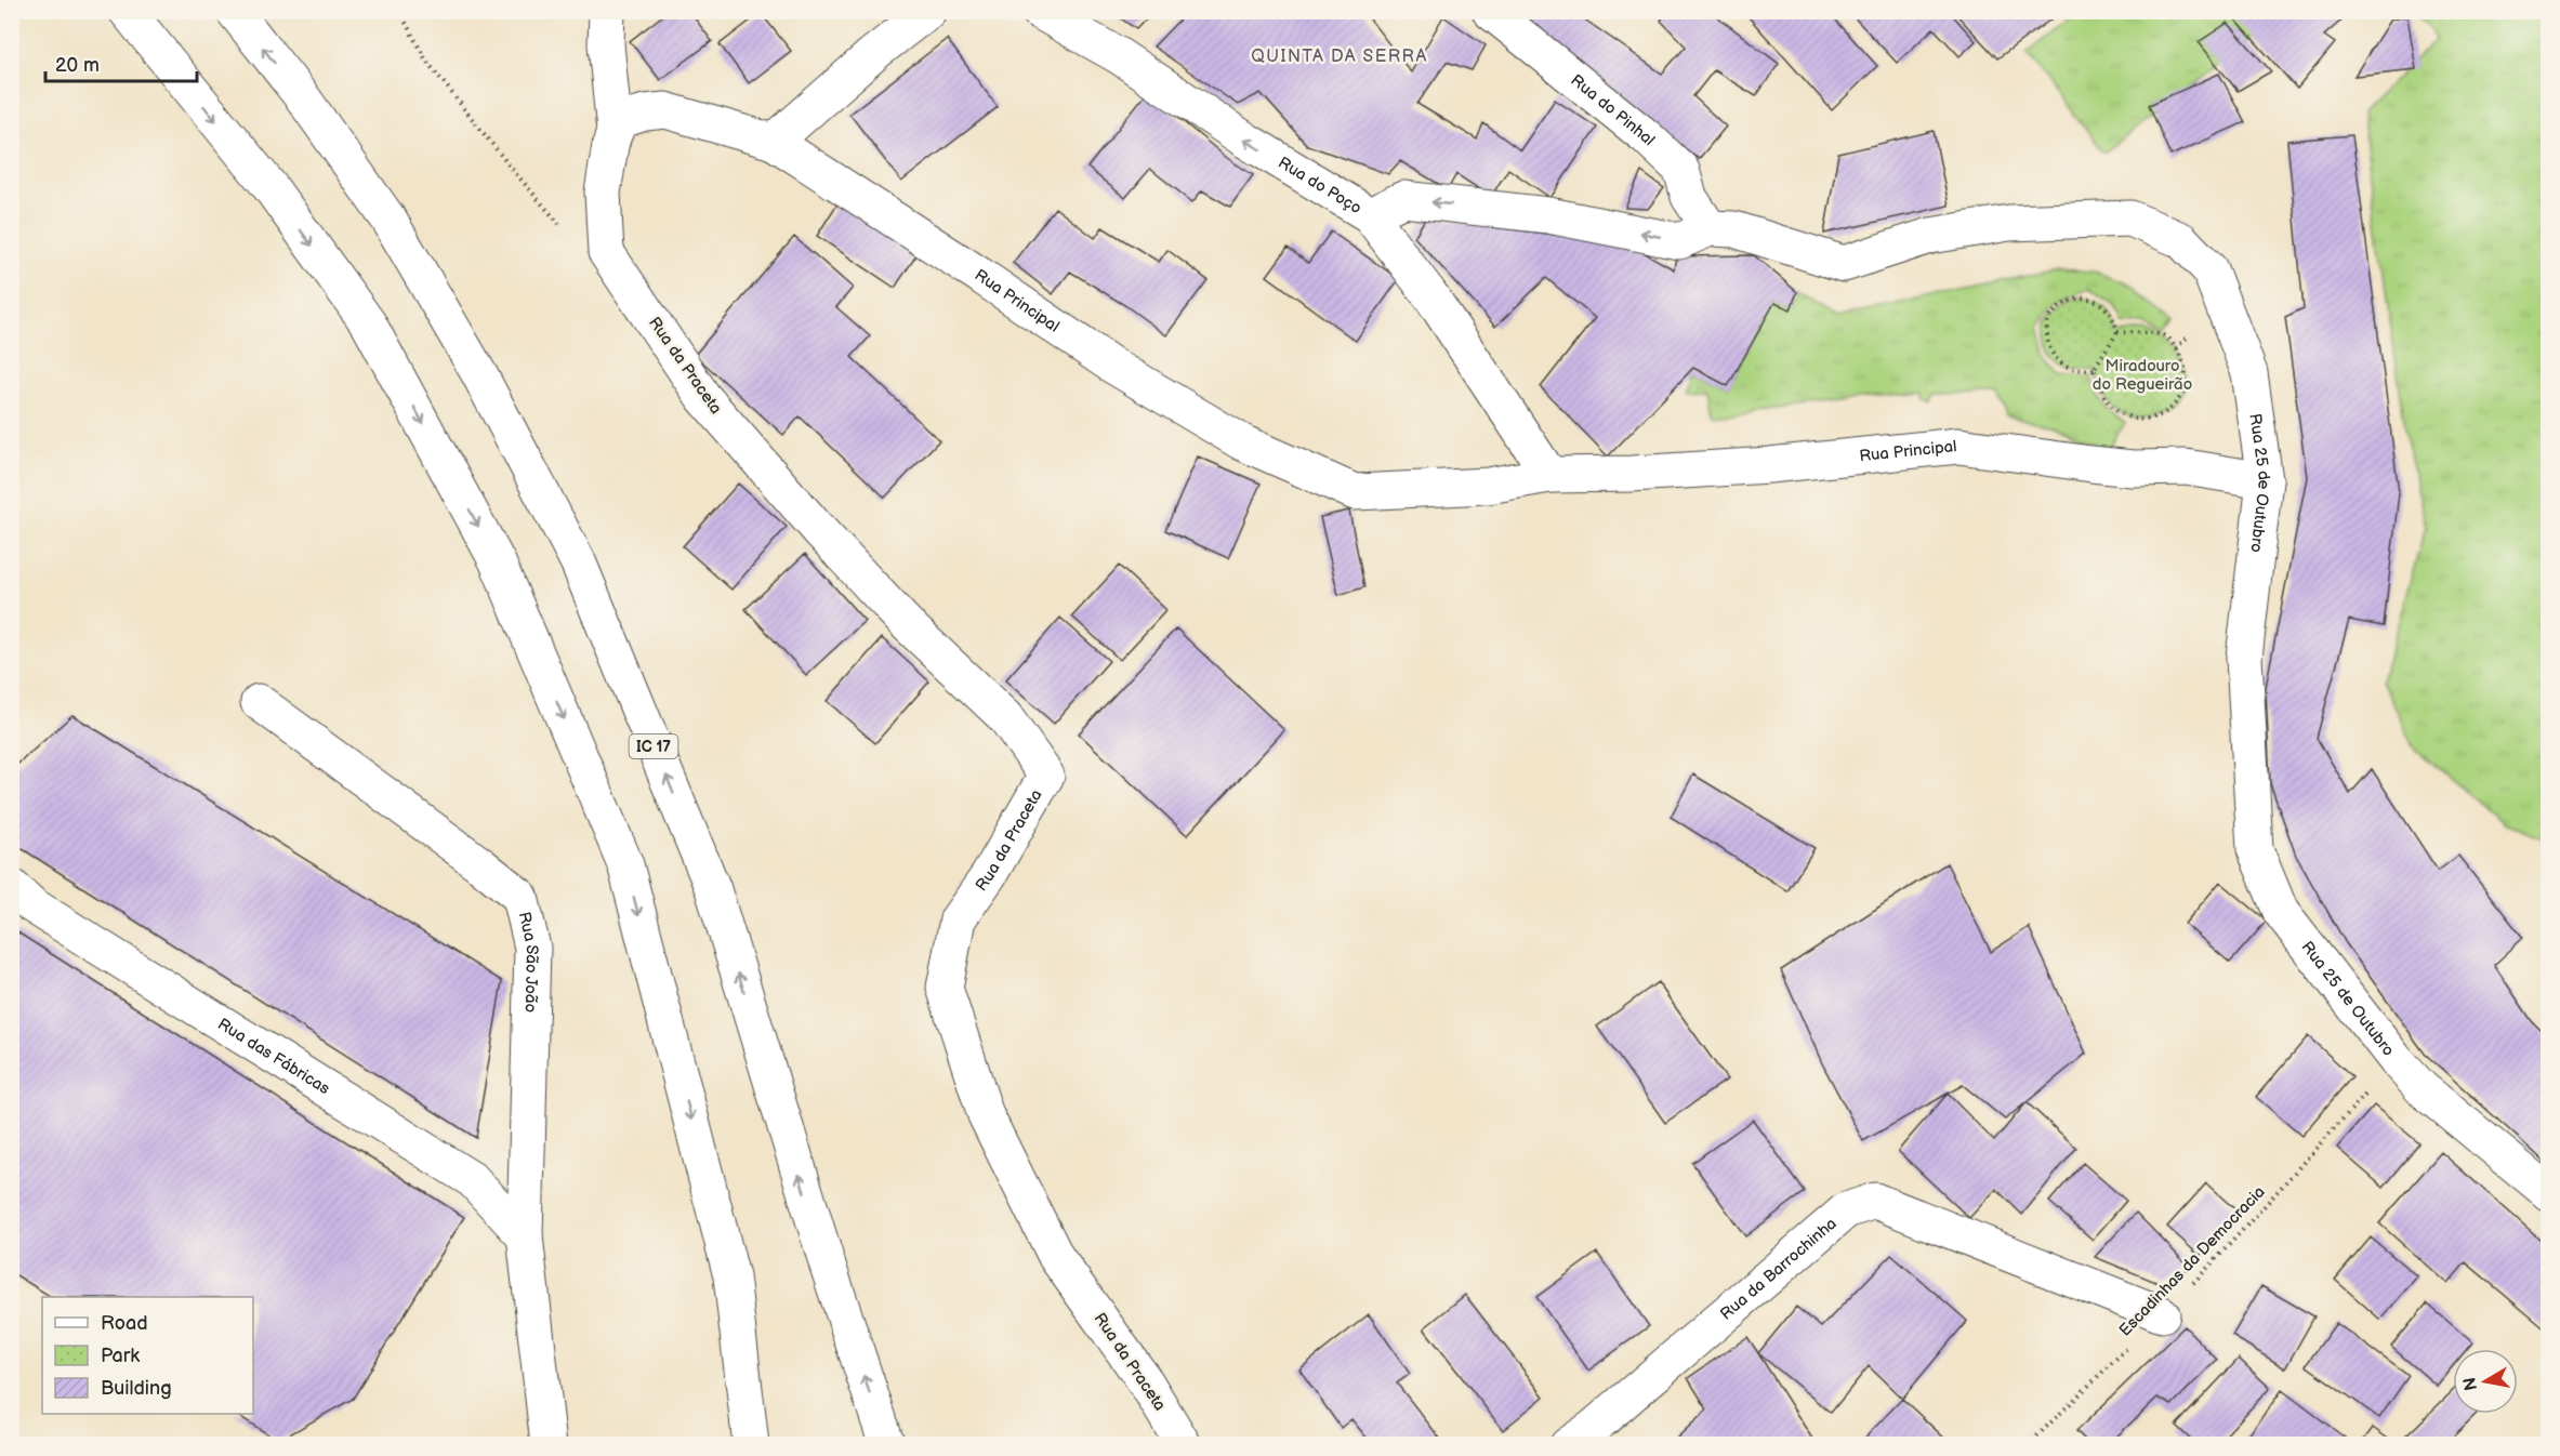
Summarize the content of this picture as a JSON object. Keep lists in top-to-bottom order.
{
  "streets": {
    "main road": [
      "Rua do Pinhal",
      "Rua do Poço",
      "Rua Principal",
      "Rua da Praceta",
      "Rua 25 de Outubro",
      "IC 17",
      "Rua São João",
      "Rua das Fábricas",
      "Rua da Barrochinha"
    ],
    "path": ["Escadinhas da Democracia"]
  },
  "crossings": [
    ["Rua do Pinhal", "Rua do Poço"],
    ["Rua do Pinhal", "Rua 25 de Outubro"],
    ["Rua do Poço", "Rua 25 de Outubro"],
    ["Rua Principal", "Rua 25 de Outubro"],
    ["Rua 25 de Outubro", "Escadinhas da Democracia"],
    ["Rua São João", "Rua das Fábricas"],
    ["Escadinhas da Democracia", "Rua da Barrochinha"]
  ],
  "one_way": ["Rua do Poço"],
  "districts": ["QUINTA DA SERRA"],
  "parks": ["Miradouro do Regueirão"],
  "legend": ["Road", "Park", "Building"],
  "scale_bar": "20 m",
  "north": "left"
}
